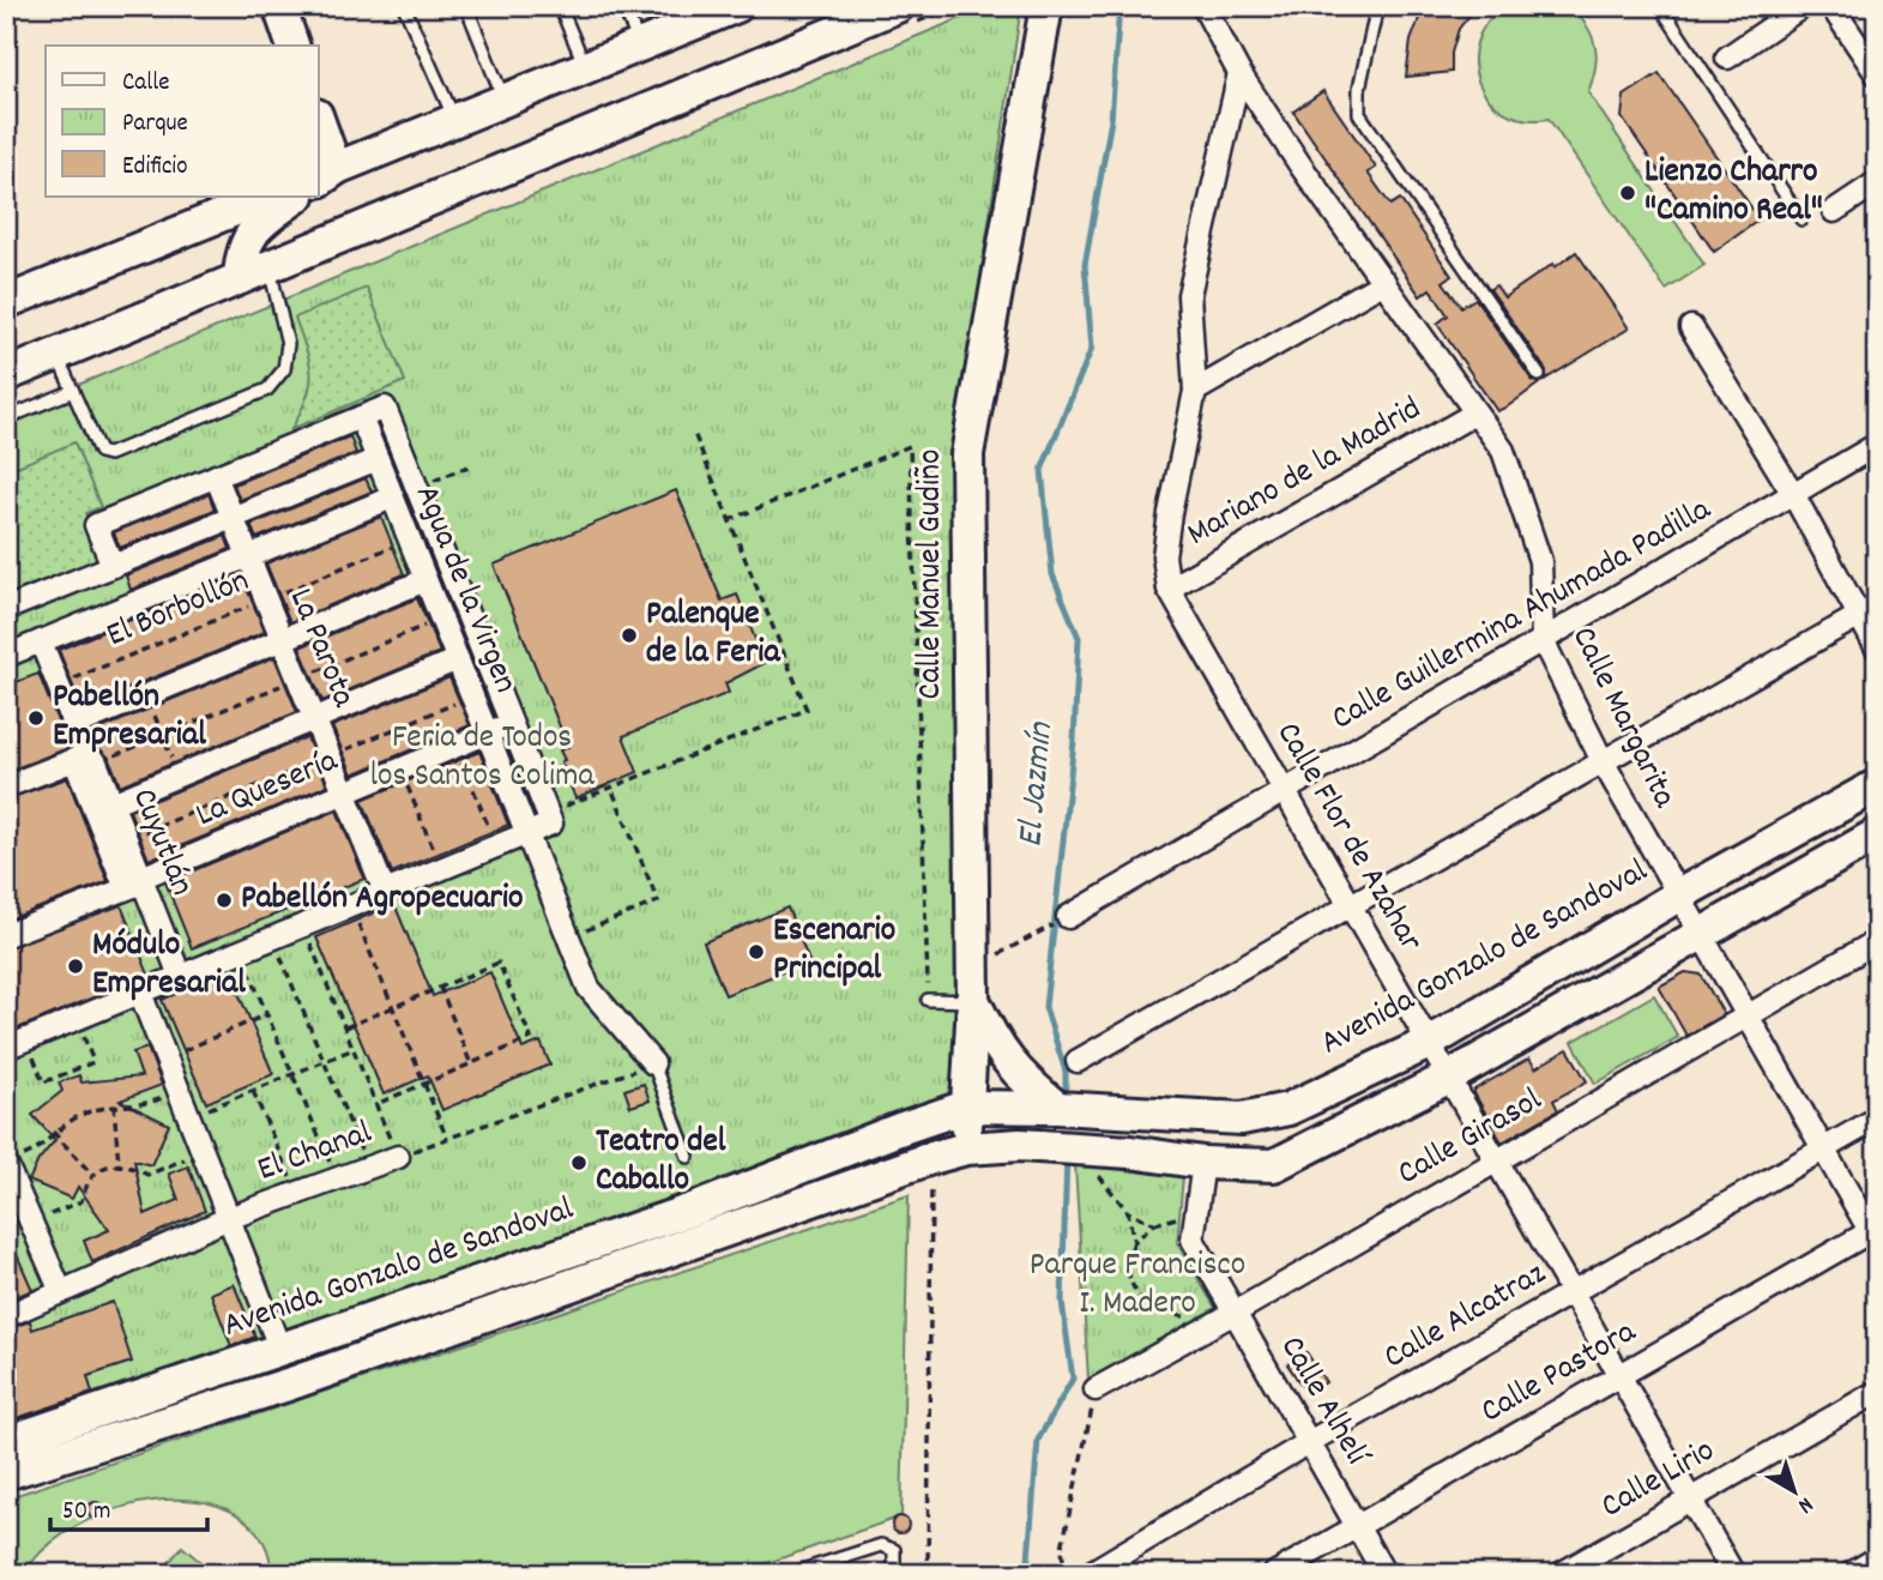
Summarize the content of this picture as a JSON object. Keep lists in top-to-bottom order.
{
  "streets": {
    "main road": ["Calle Manuel Gudiño", "Avenida Gonzalo de Sandoval"],
    "street": [
      "Mariano de la Madrid",
      "Agua de la Virgen",
      "Calle Guillermina Ahumada Padilla",
      "La Parota",
      "Calle Margarita",
      "La Quesería",
      "Calle Flor de Azahar",
      "Cuyutlán",
      "Calle Girasol",
      "El Chanal",
      "Calle Alcatraz",
      "Calle Pastora",
      "Calle Alhelí",
      "Calle Lirio"
    ],
    "path": ["El Borbollón"]
  },
  "crossings": [
    ["Mariano de la Madrid", "Calle Margarita"],
    ["Mariano de la Madrid", "Calle Flor de Azahar"],
    ["Calle Manuel Gudiño", "Avenida Gonzalo de Sandoval"],
    ["Agua de la Virgen", "El Borbollón"],
    ["Agua de la Virgen", "La Quesería"],
    ["Agua de la Virgen", "El Chanal"],
    ["El Borbollón", "La Parota"],
    ["El Borbollón", "Cuyutlán"],
    ["Calle Guillermina Ahumada Padilla", "Calle Margarita"],
    ["Calle Guillermina Ahumada Padilla", "Calle Flor de Azahar"],
    ["La Parota", "La Quesería"],
    ["Calle Margarita", "Calle Flor de Azahar"],
    ["Calle Margarita", "Avenida Gonzalo de Sandoval"],
    ["Calle Margarita", "Calle Girasol"],
    ["Calle Margarita", "Calle Alcatraz"],
    ["Calle Margarita", "Calle Pastora"],
    ["La Quesería", "Cuyutlán"],
    ["Calle Flor de Azahar", "Avenida Gonzalo de Sandoval"],
    ["Calle Flor de Azahar", "Calle Girasol"],
    ["Calle Flor de Azahar", "Calle Alcatraz"],
    ["Calle Flor de Azahar", "Calle Pastora"],
    ["Calle Flor de Azahar", "Calle Lirio"],
    ["Avenida Gonzalo de Sandoval", "Calle Alhelí"],
    ["Calle Girasol", "Calle Alhelí"],
    ["Calle Alcatraz", "Calle Alhelí"],
    ["Calle Pastora", "Calle Alhelí"]
  ],
  "water": ["El Jazmín"],
  "parks": ["Feria de Todos los Santos Colima", "Parque Francisco I. Madero"],
  "places": [
    "Lienzo Charro \"Camino Real\"",
    "Palenque de la Feria",
    "Pabellón Empresarial",
    "Pabellón Agropecuario",
    "Escenario Principal",
    "Módulo Empresarial",
    "Teatro del Caballo"
  ],
  "legend": ["Calle", "Parque", "Edificio"],
  "scale_bar": "50 m",
  "north": "bottom right"
}
